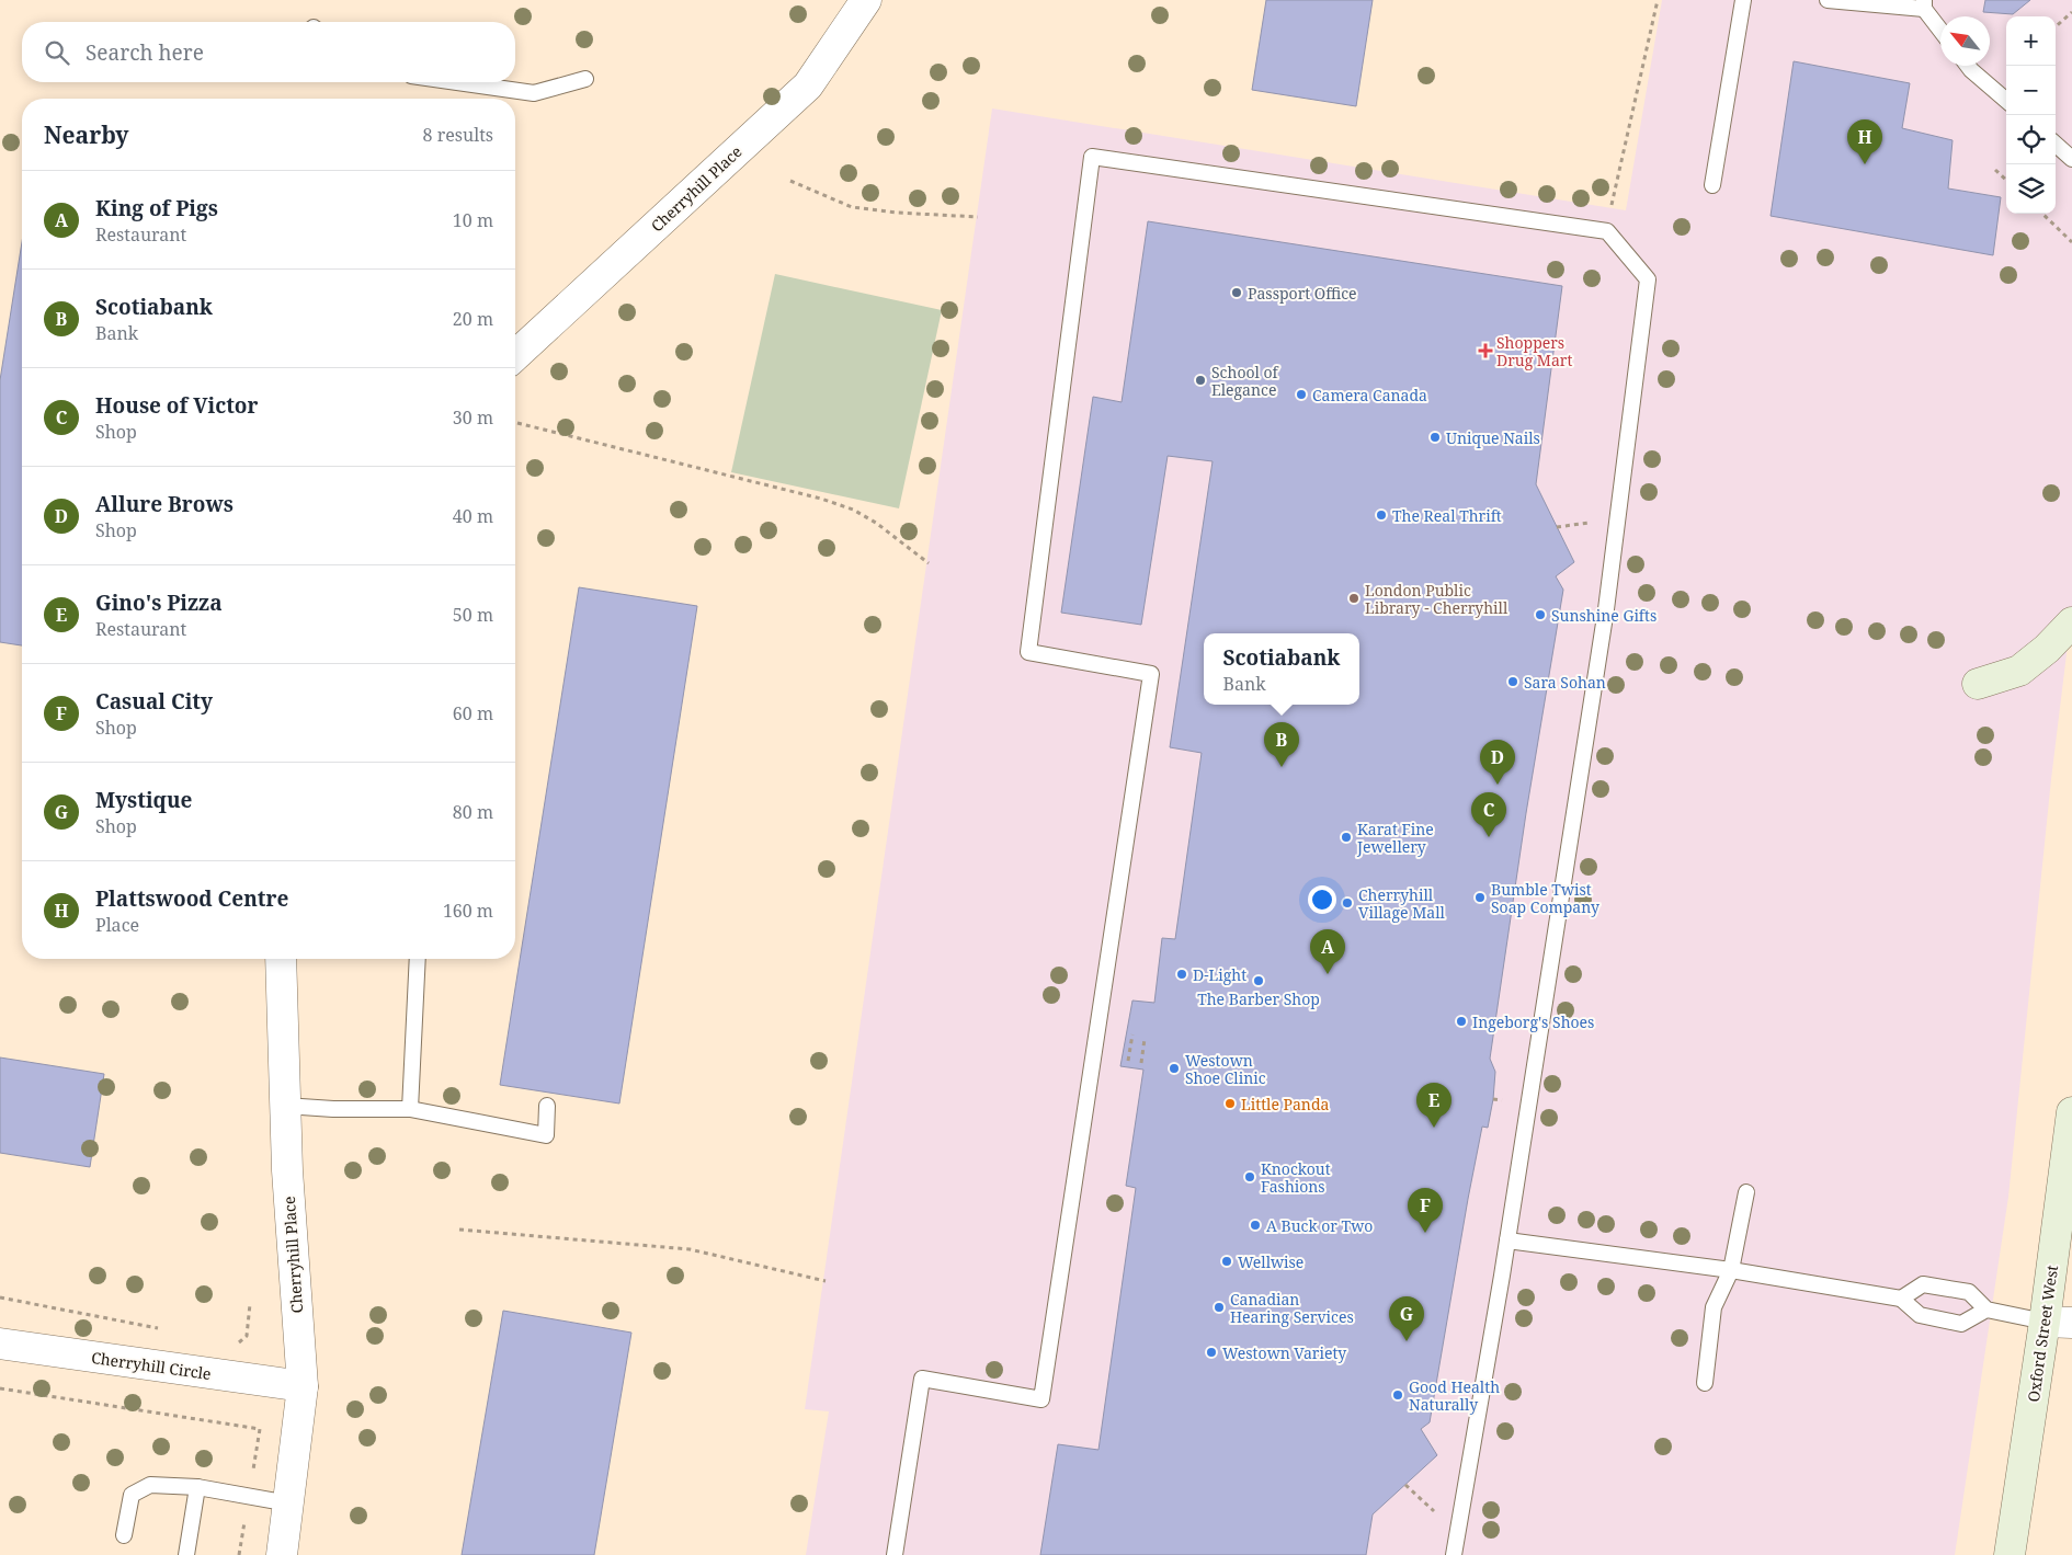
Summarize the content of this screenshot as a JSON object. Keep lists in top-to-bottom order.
{
  "streets": {
    "main road": ["Oxford Street West"],
    "street": ["Cherryhill Place", "Cherryhill Circle"]
  },
  "crossings": [
    ["Cherryhill Place", "Cherryhill Circle"]
  ],
  "places": {
    "other": [
      "Passport Office",
      "School of Elegance",
      "Camera Canada",
      "Unique Nails",
      "The Real Thrift",
      "London Public Library - Cherryhill",
      "Sunshine Gifts",
      "Sara Sohan",
      "Karat Fine Jewellery",
      "Bumble Twist Soap Company",
      "Cherryhill Village Mall",
      "D-Light",
      "The Barber Shop",
      "Ingeborg's Shoes",
      "Westown Shoe Clinic",
      "Little Panda",
      "Knockout Fashions",
      "A Buck or Two",
      "Wellwise",
      "Canadian Hearing Services",
      "Westown Variety",
      "Good Health Naturally"
    ],
    "health": ["Shoppers Drug Mart"]
  },
  "north": "top left",
  "page": {
    "map_buttons": ["+", "−"],
    "search": "Search here",
    "heading": ["Nearby", "8 results"],
    "pins": [
      "H",
      "B",
      "D",
      "C",
      "A",
      "E",
      "F",
      "G"
    ],
    "list": [
      {
        "mark": "A",
        "name": "King of Pigs",
        "note": "Restaurant",
        "value": "10 m"
      },
      {
        "mark": "B",
        "name": "Scotiabank",
        "note": "Bank",
        "value": "20 m"
      },
      {
        "mark": "C",
        "name": "House of Victor",
        "note": "Shop",
        "value": "30 m"
      },
      {
        "mark": "D",
        "name": "Allure Brows",
        "note": "Shop",
        "value": "40 m"
      },
      {
        "mark": "E",
        "name": "Gino's Pizza",
        "note": "Restaurant",
        "value": "50 m"
      },
      {
        "mark": "F",
        "name": "Casual City",
        "note": "Shop",
        "value": "60 m"
      },
      {
        "mark": "G",
        "name": "Mystique",
        "note": "Shop",
        "value": "80 m"
      },
      {
        "mark": "H",
        "name": "Plattswood Centre",
        "note": "Place",
        "value": "160 m"
      }
    ],
    "popup": ["Scotiabank", "Bank"]
  }
}
